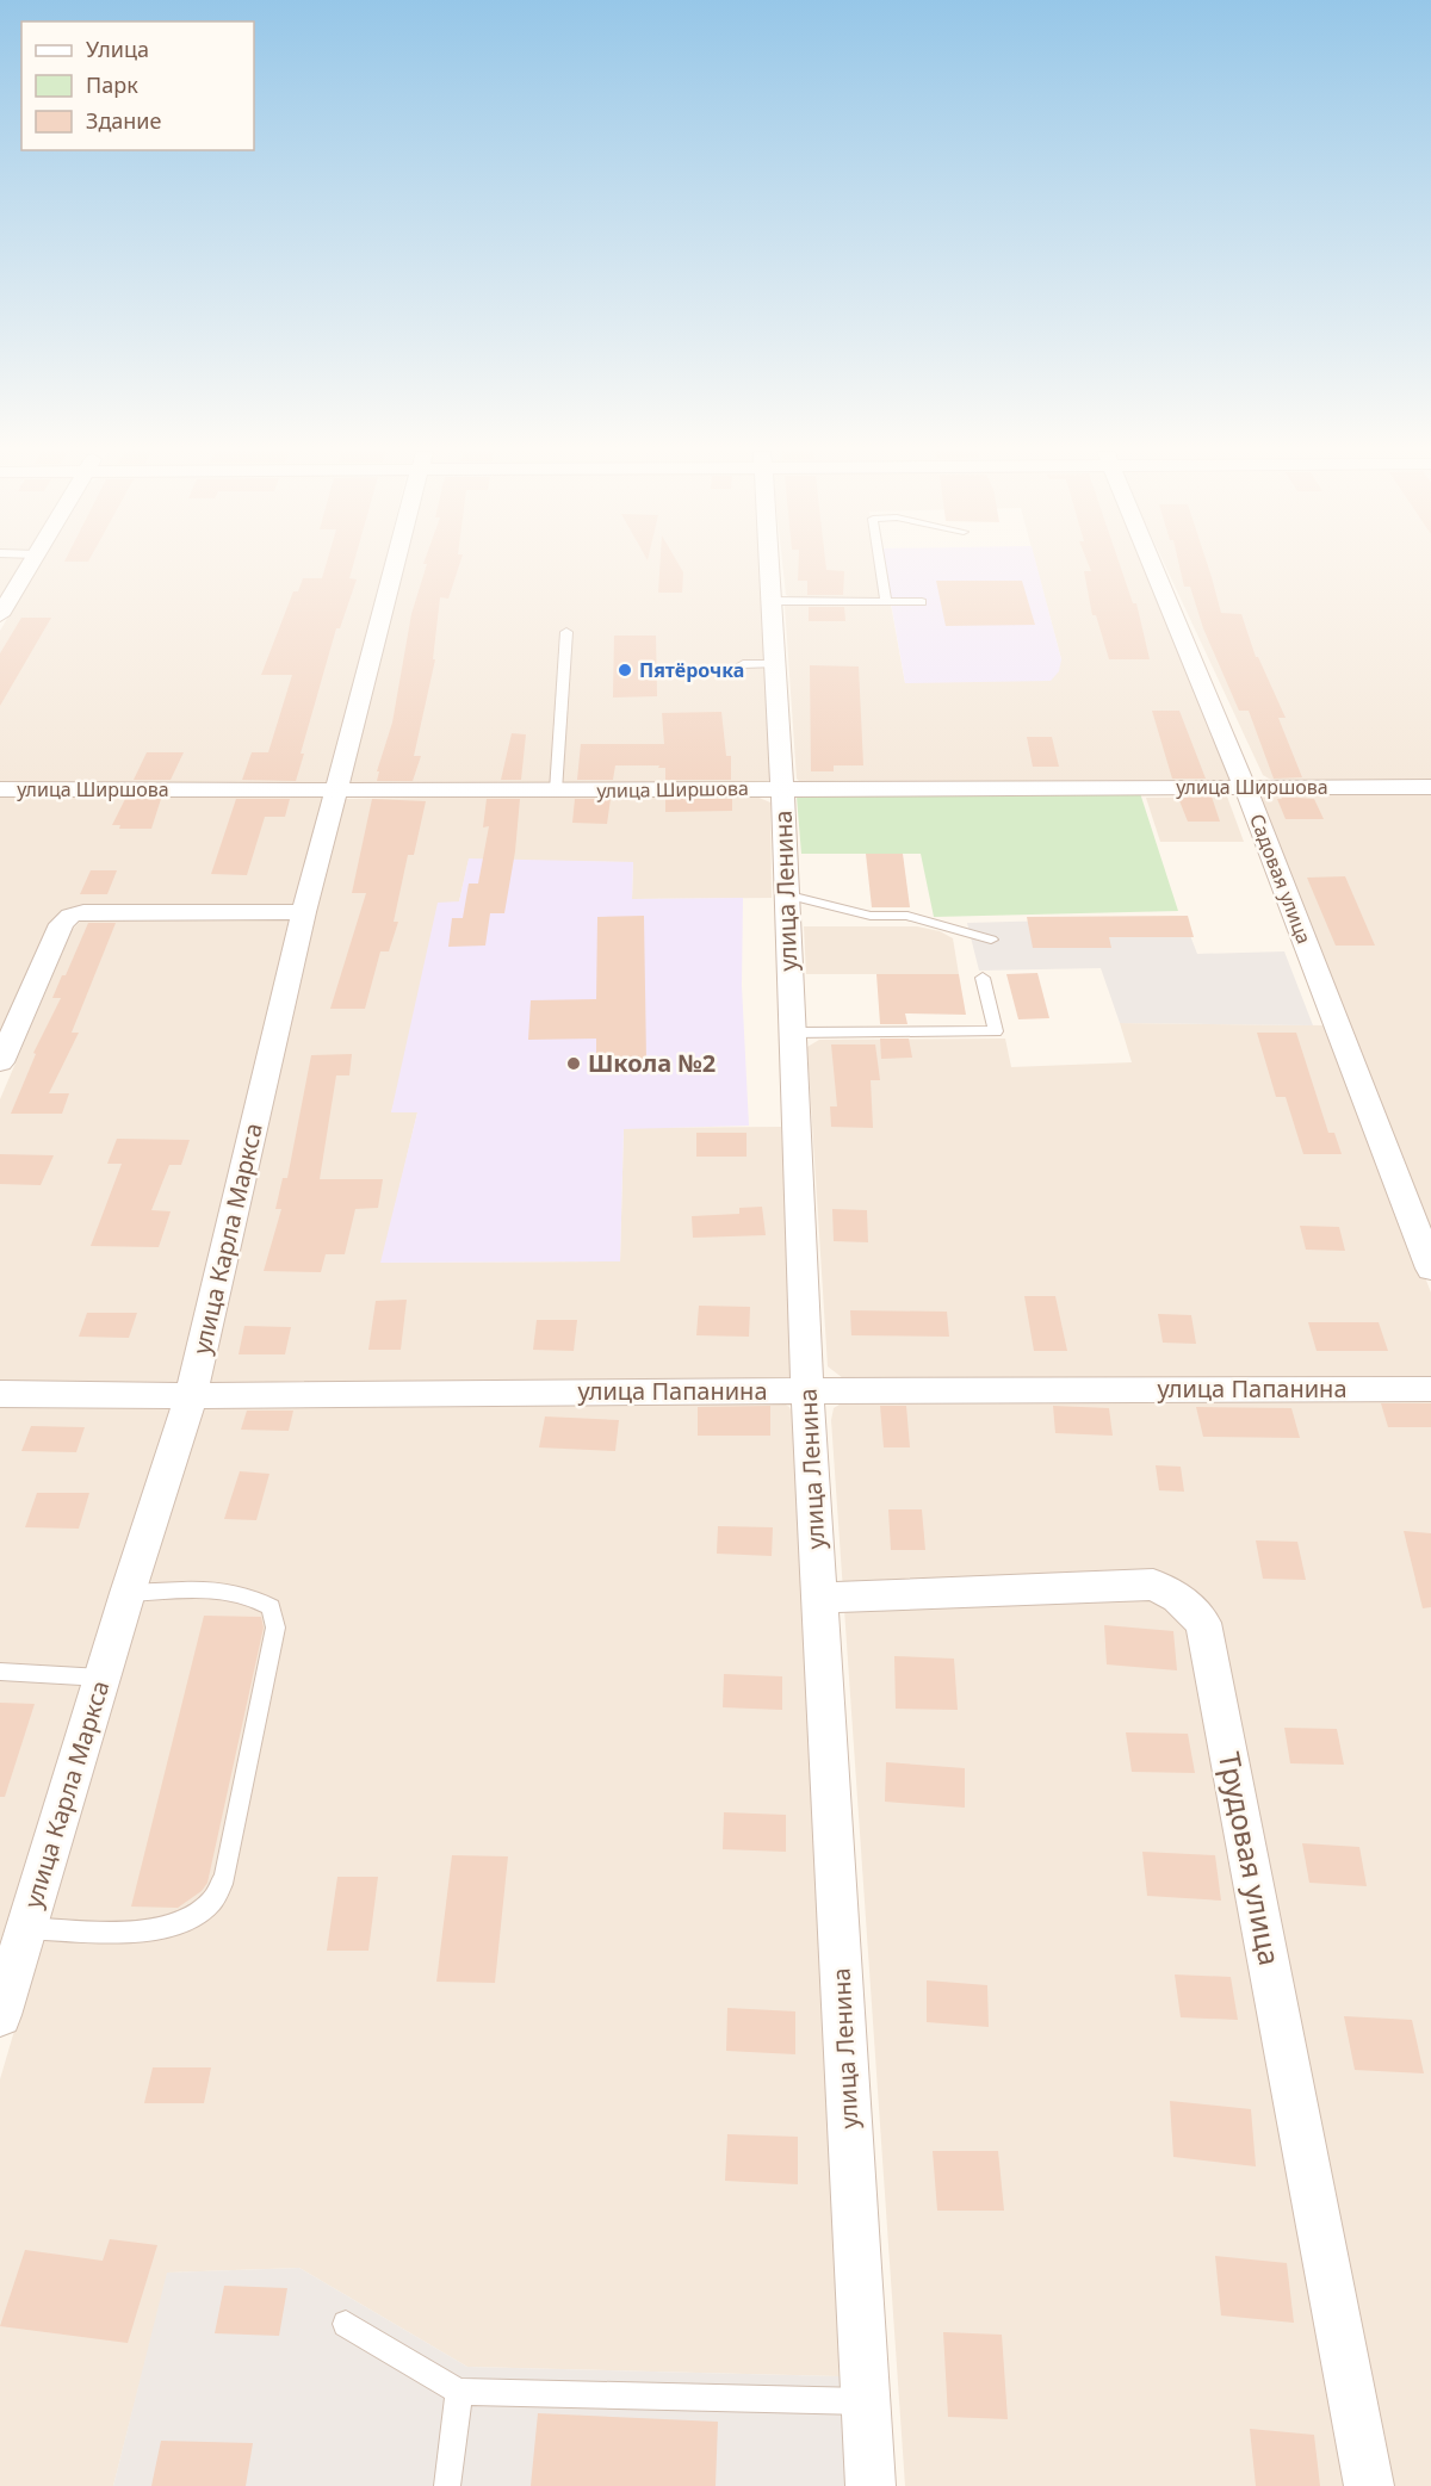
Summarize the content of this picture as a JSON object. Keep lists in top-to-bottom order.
{
  "streets": {
    "street": [
      "улица Ширшова",
      "Садовая улица",
      "улица Ленина",
      "улица Карла Маркса",
      "улица Папанина",
      "Трудовая улица"
    ]
  },
  "crossings": [
    ["улица Ширшова", "Садовая улица"],
    ["улица Ширшова", "улица Ленина"],
    ["улица Ширшова", "улица Карла Маркса"],
    ["улица Ленина", "улица Папанина"],
    ["улица Ленина", "Трудовая улица"],
    ["улица Карла Маркса", "улица Папанина"]
  ],
  "places": ["Пятёрочка", "Школа №2"],
  "legend": ["Улица", "Парк", "Здание"]
}
